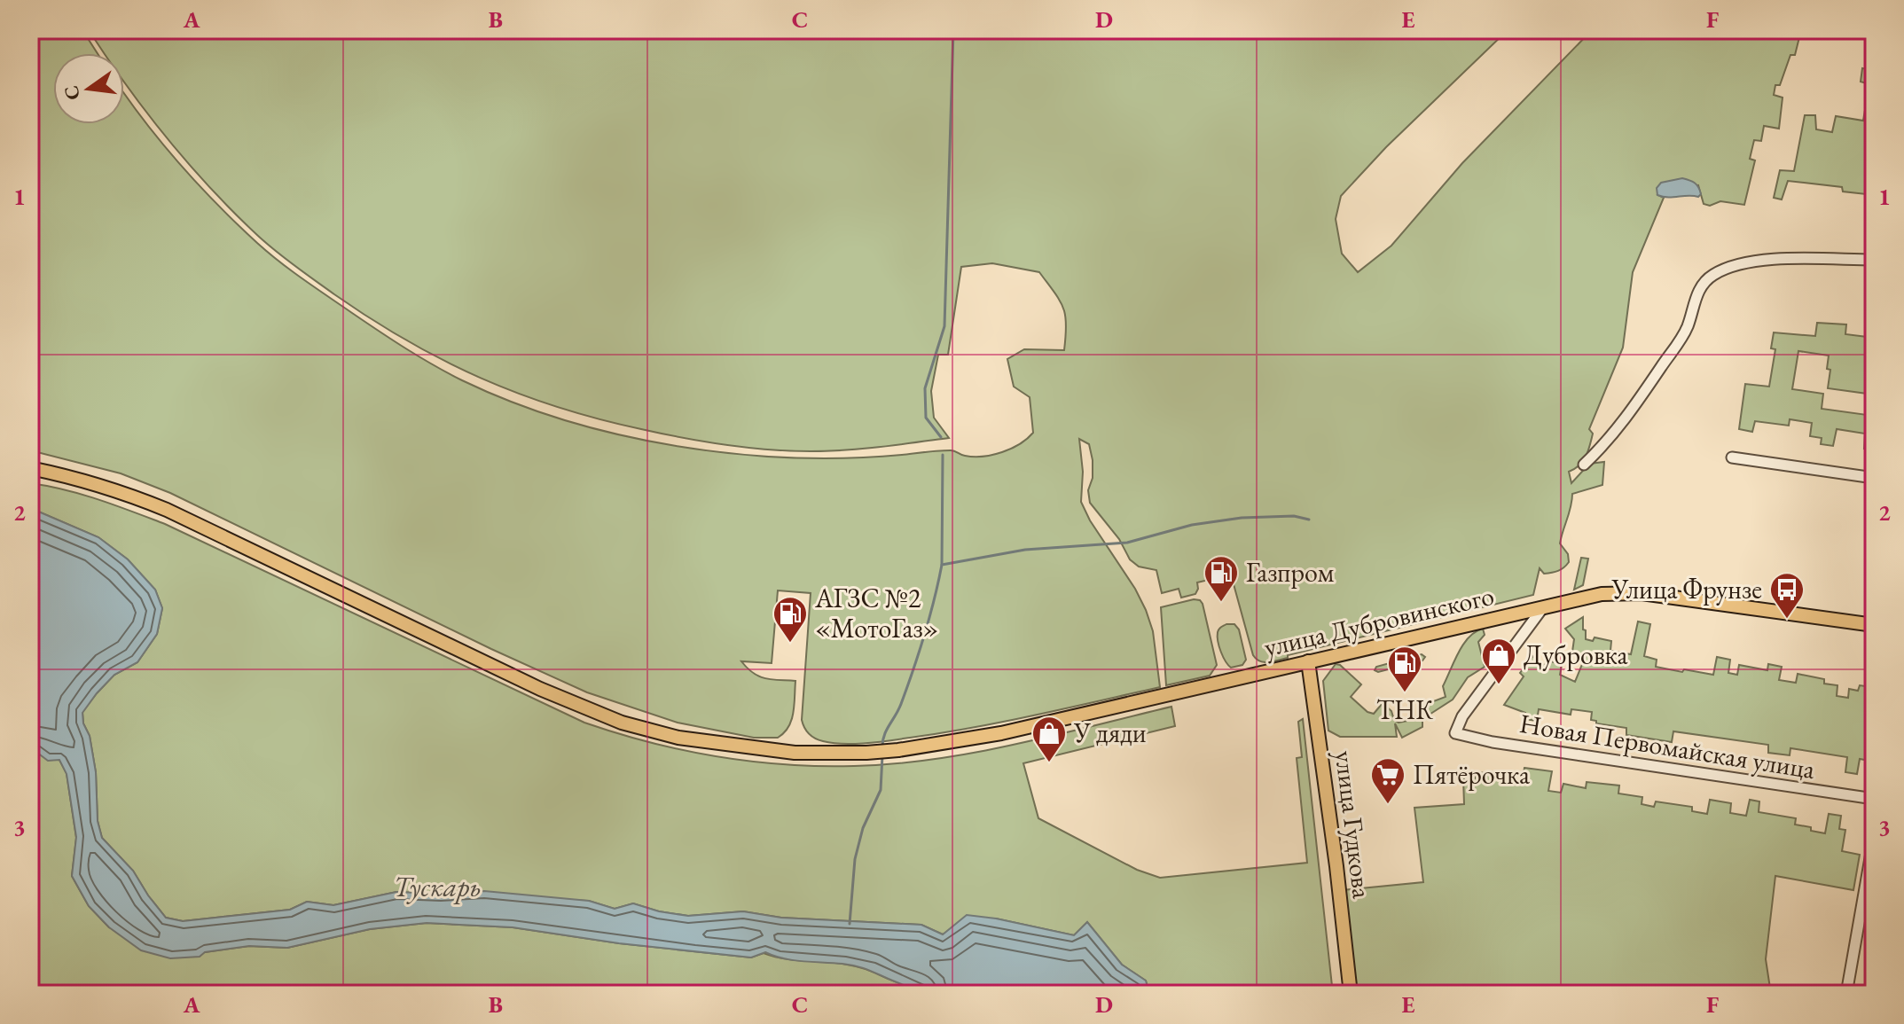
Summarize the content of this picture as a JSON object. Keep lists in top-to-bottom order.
{
  "streets": {
    "main road": ["улица Дубровинского", "улица Гудкова"],
    "street": ["Новая Первомайская улица"]
  },
  "crossings": [
    ["улица Дубровинского", "Новая Первомайская улица"],
    ["улица Дубровинского", "улица Гудкова"]
  ],
  "water": ["Тускарь"],
  "places": {
    "fuel station": ["Газпром", "АГЗС №2 «МотоГаз»", "ТНК"],
    "bus stop": ["Улица Фрунзе"],
    "shop": ["Дубровка", "У дяди"],
    "supermarket": ["Пятёрочка"]
  },
  "north": "left",
  "grid": {
    "columns": [
      "A",
      "B",
      "C",
      "D",
      "E",
      "F"
    ],
    "rows": ["1", "2", "3"]
  }
}
